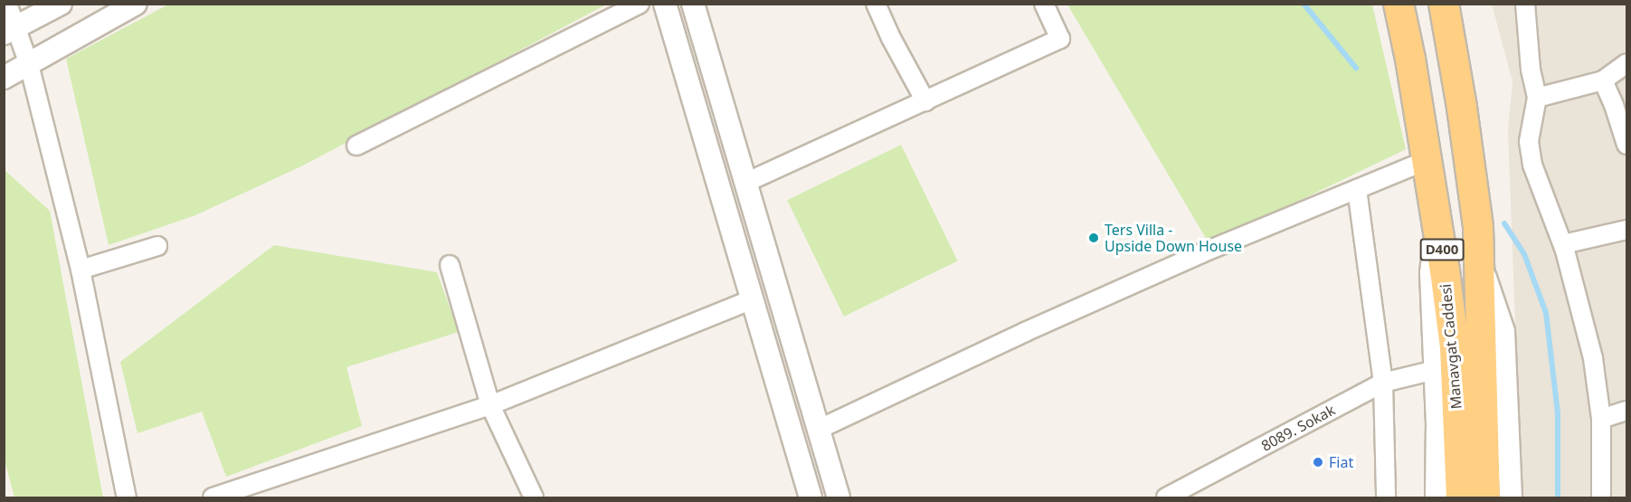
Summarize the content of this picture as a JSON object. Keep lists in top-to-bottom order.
{
  "streets": {
    "highway": ["D400", "Manavgat Caddesi"],
    "street": ["8089. Sokak"]
  },
  "places": ["Ters Villa - Upside Down House", "Fiat"]
}
